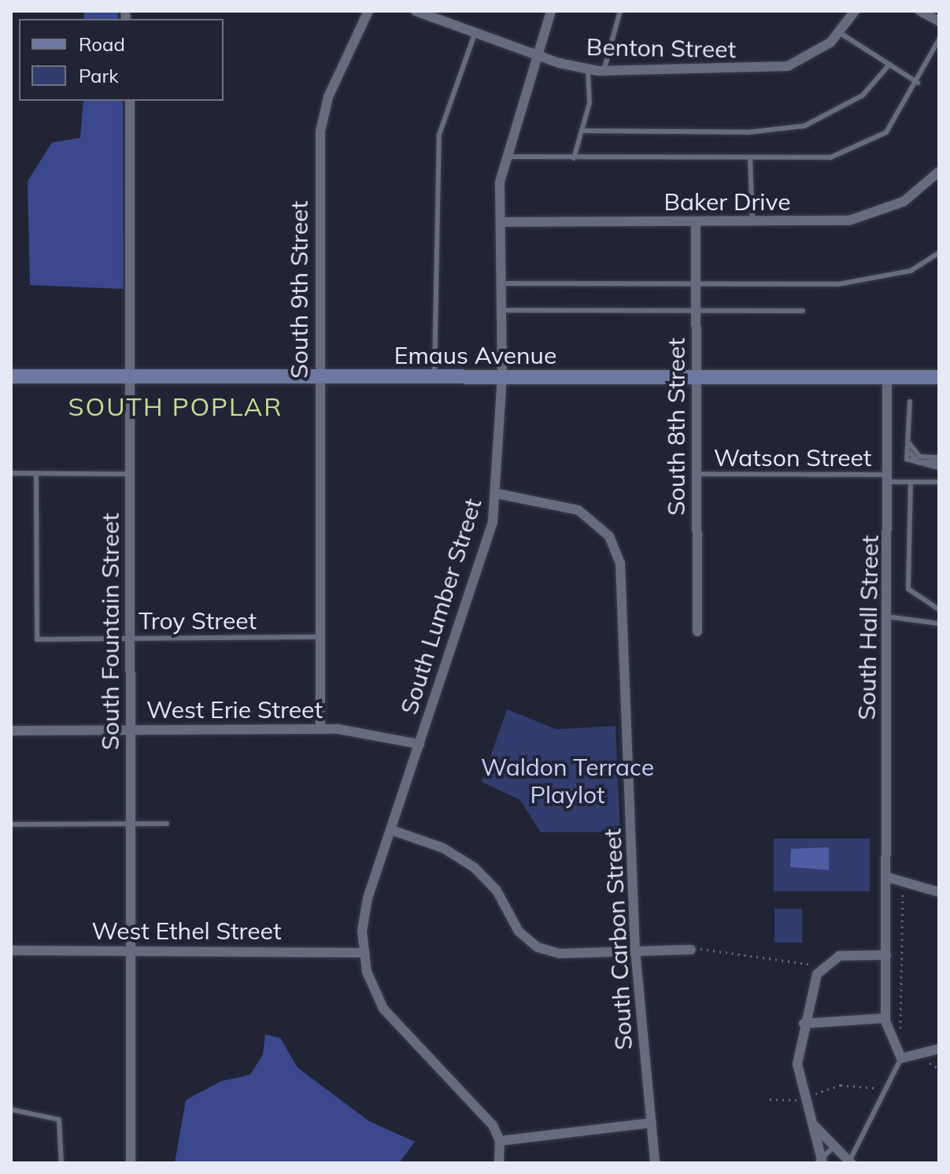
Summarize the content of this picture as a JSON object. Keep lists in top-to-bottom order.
{
  "streets": {
    "main road": ["Emaus Avenue"],
    "street": [
      "Benton Street",
      "Baker Drive",
      "South 9th Street",
      "South 8th Street",
      "South Lumber Street",
      "South Hall Street",
      "South Fountain Street",
      "West Erie Street",
      "West Ethel Street",
      "South Carbon Street"
    ],
    "lane": ["Watson Street", "Troy Street"]
  },
  "crossings": [
    ["Benton Street", "South Lumber Street"],
    ["Baker Drive", "South 8th Street"],
    ["Baker Drive", "South Lumber Street"],
    ["South 9th Street", "Emaus Avenue"],
    ["South 9th Street", "Troy Street"],
    ["South 9th Street", "West Erie Street"],
    ["Emaus Avenue", "South 8th Street"],
    ["Emaus Avenue", "South Lumber Street"],
    ["Emaus Avenue", "South Hall Street"],
    ["Emaus Avenue", "South Fountain Street"],
    ["South 8th Street", "Watson Street"],
    ["Watson Street", "South Hall Street"],
    ["South Lumber Street", "West Erie Street"],
    ["South Lumber Street", "West Ethel Street"],
    ["South Lumber Street", "South Carbon Street"],
    ["Troy Street", "South Fountain Street"],
    ["South Fountain Street", "West Erie Street"],
    ["South Fountain Street", "West Ethel Street"]
  ],
  "districts": ["SOUTH POPLAR"],
  "parks": ["Waldon Terrace Playlot"],
  "legend": ["Road", "Park"]
}
